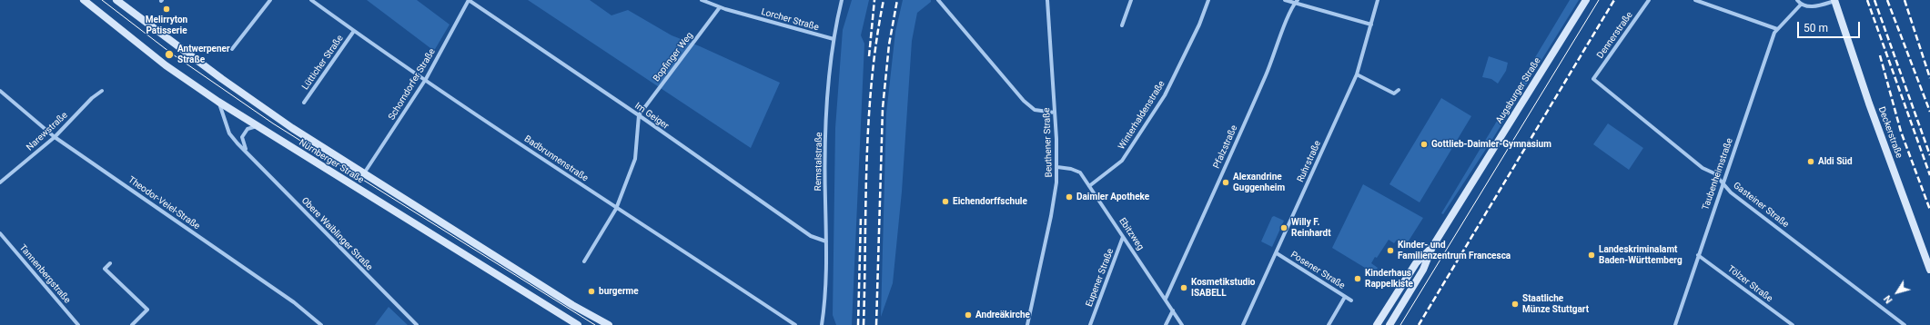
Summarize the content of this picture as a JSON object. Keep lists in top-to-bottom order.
{
  "streets": {
    "main road": ["Augsburger Straße", "Deckerstraße", "Nürnberger Straße"],
    "street": [
      "Lorcher Straße",
      "Dennerstraße",
      "Bopfinger Weg",
      "Lütticher Straße",
      "Schorndorfer Straße",
      "Winterhaldenstraße",
      "Im Geiger",
      "Narewstraße",
      "Beuthener Straße",
      "Pfalzstraße",
      "Badbrunnenstraße",
      "Remstalstraße",
      "Ruhrstraße",
      "Taubenheimstraße",
      "Theodor-Veiel-Straße",
      "Gasteiner Straße",
      "Obere Waiblinger Straße",
      "Ebitzweg",
      "Posener Straße",
      "Tannenbergstraße",
      "Eupener Straße",
      "Tölzer Straße"
    ]
  },
  "crossings": [
    ["Lorcher Straße", "Bopfinger Weg"],
    ["Lorcher Straße", "Remstalstraße"],
    ["Dennerstraße", "Gasteiner Straße"],
    ["Bopfinger Weg", "Im Geiger"],
    ["Lütticher Straße", "Badbrunnenstraße"],
    ["Schorndorfer Straße", "Im Geiger"],
    ["Schorndorfer Straße", "Badbrunnenstraße"],
    ["Schorndorfer Straße", "Nürnberger Straße"],
    ["Winterhaldenstraße", "Ebitzweg"],
    ["Im Geiger", "Remstalstraße"],
    ["Narewstraße", "Theodor-Veiel-Straße"],
    ["Beuthener Straße", "Ebitzweg"],
    ["Pfalzstraße", "Ebitzweg"],
    ["Nürnberger Straße", "Obere Waiblinger Straße"],
    ["Ruhrstraße", "Posener Straße"],
    ["Taubenheimstraße", "Gasteiner Straße"],
    ["Taubenheimstraße", "Tölzer Straße"],
    ["Ebitzweg", "Eupener Straße"]
  ],
  "places": [
    "Melirryton Patisserie",
    "Antwerpener Straße",
    "Gottlieb-Daimler-Gymnasium",
    "Aldi Süd",
    "Alexandrine Guggenheim",
    "Daimler Apotheke",
    "Eichendorffschule",
    "Willy F. Reinhardt",
    "Kinder- und Familienzentrum Francesca",
    "Landeskriminalamt Baden-Württemberg",
    "Kinderhaus Rappelkiste",
    "Kosmetikstudio ISABELL",
    "burgerme",
    "Staatliche Münze Stuttgart",
    "Andreäkirche"
  ],
  "scale_bar": "50 m",
  "north": "bottom left"
}
